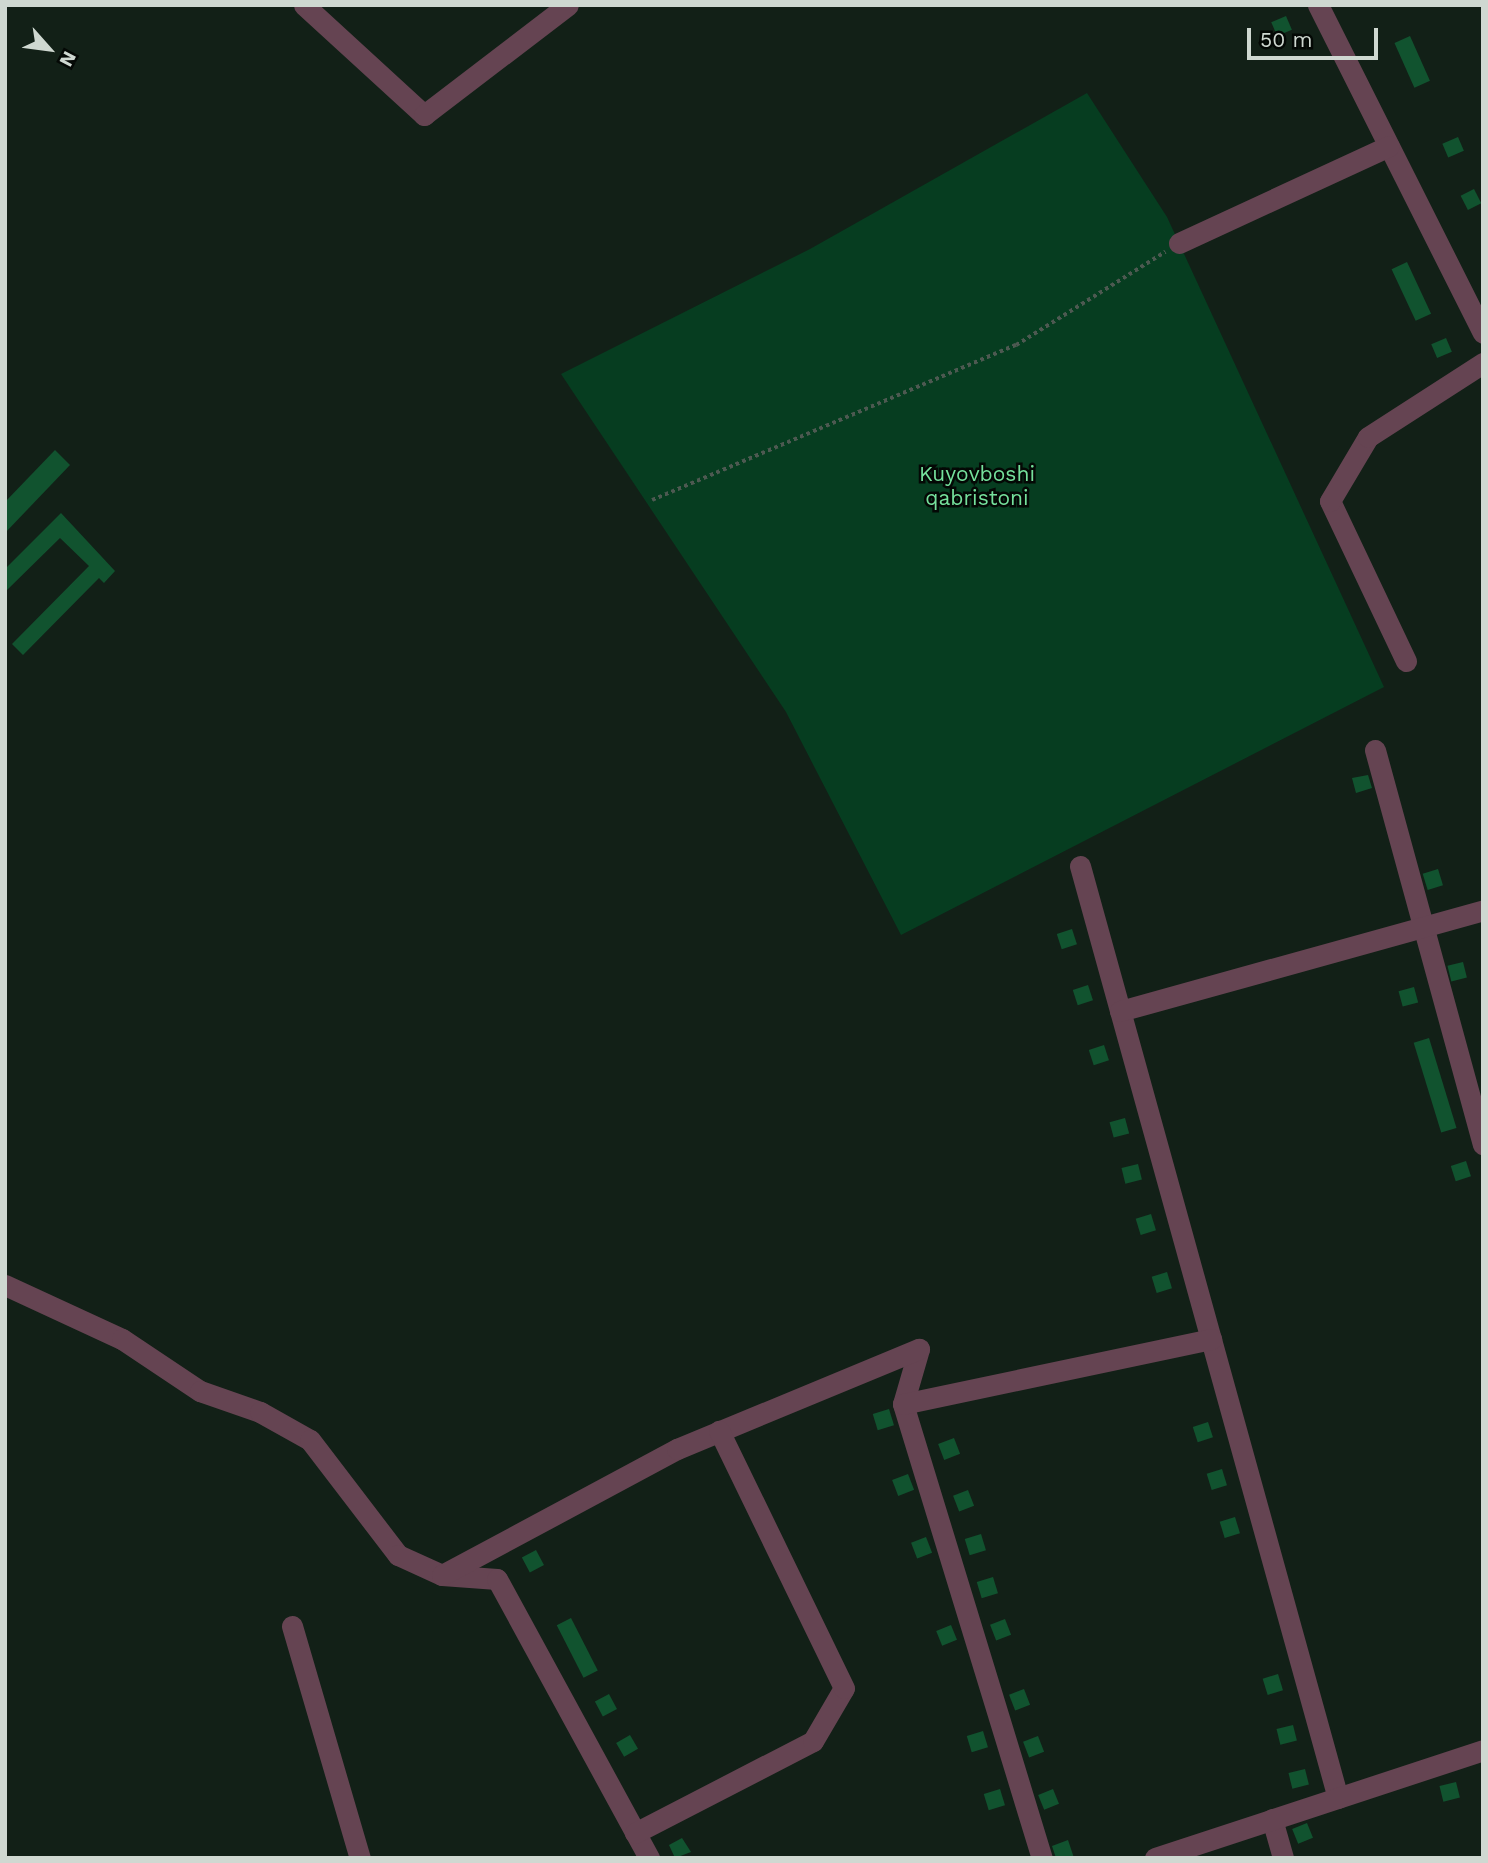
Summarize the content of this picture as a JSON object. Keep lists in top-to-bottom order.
{
  "parks": ["Kuyovboshi qabristoni"],
  "scale_bar": "50 m",
  "north": "bottom right"
}
